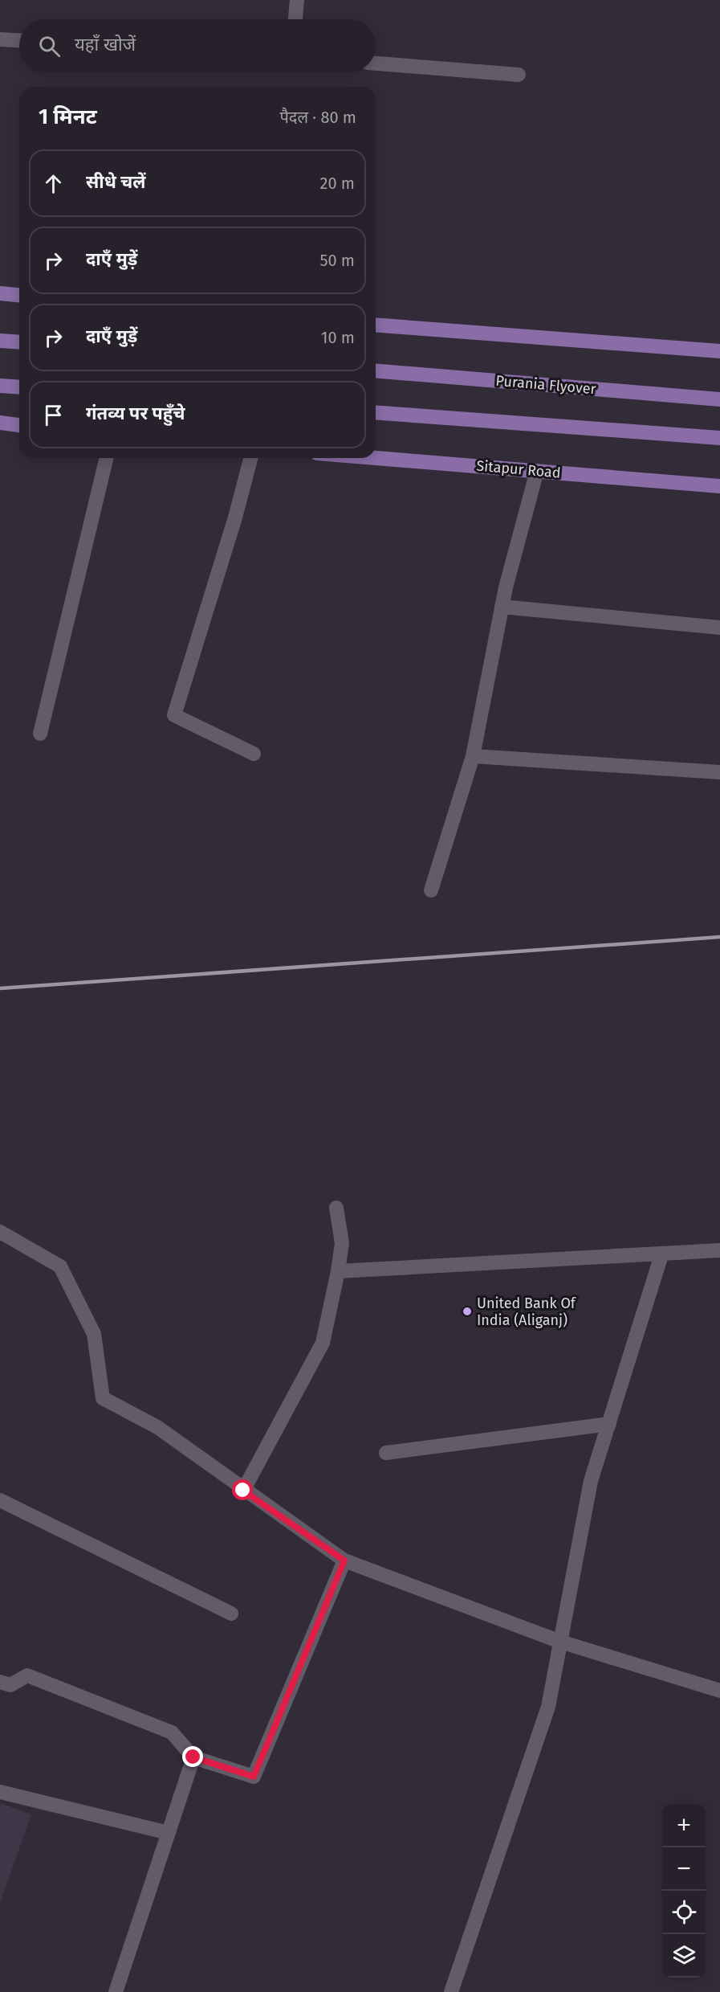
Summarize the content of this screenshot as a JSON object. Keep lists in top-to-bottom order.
{
  "streets": {
    "main road": ["Purania Flyover", "Sitapur Road"]
  },
  "places": ["United Bank Of India (Aliganj)"],
  "page": {
    "search": "यहाँ खोजें",
    "heading": ["1 मिनट", "पैदल · 80 m"],
    "list": [
      ["सीधे चलें", "20 m"],
      ["दाएँ मुड़ें", "50 m"],
      ["दाएँ मुड़ें", "10 m"],
      "गंतव्य पर पहुँचे"
    ],
    "map_buttons": ["+", "−"]
  }
}
